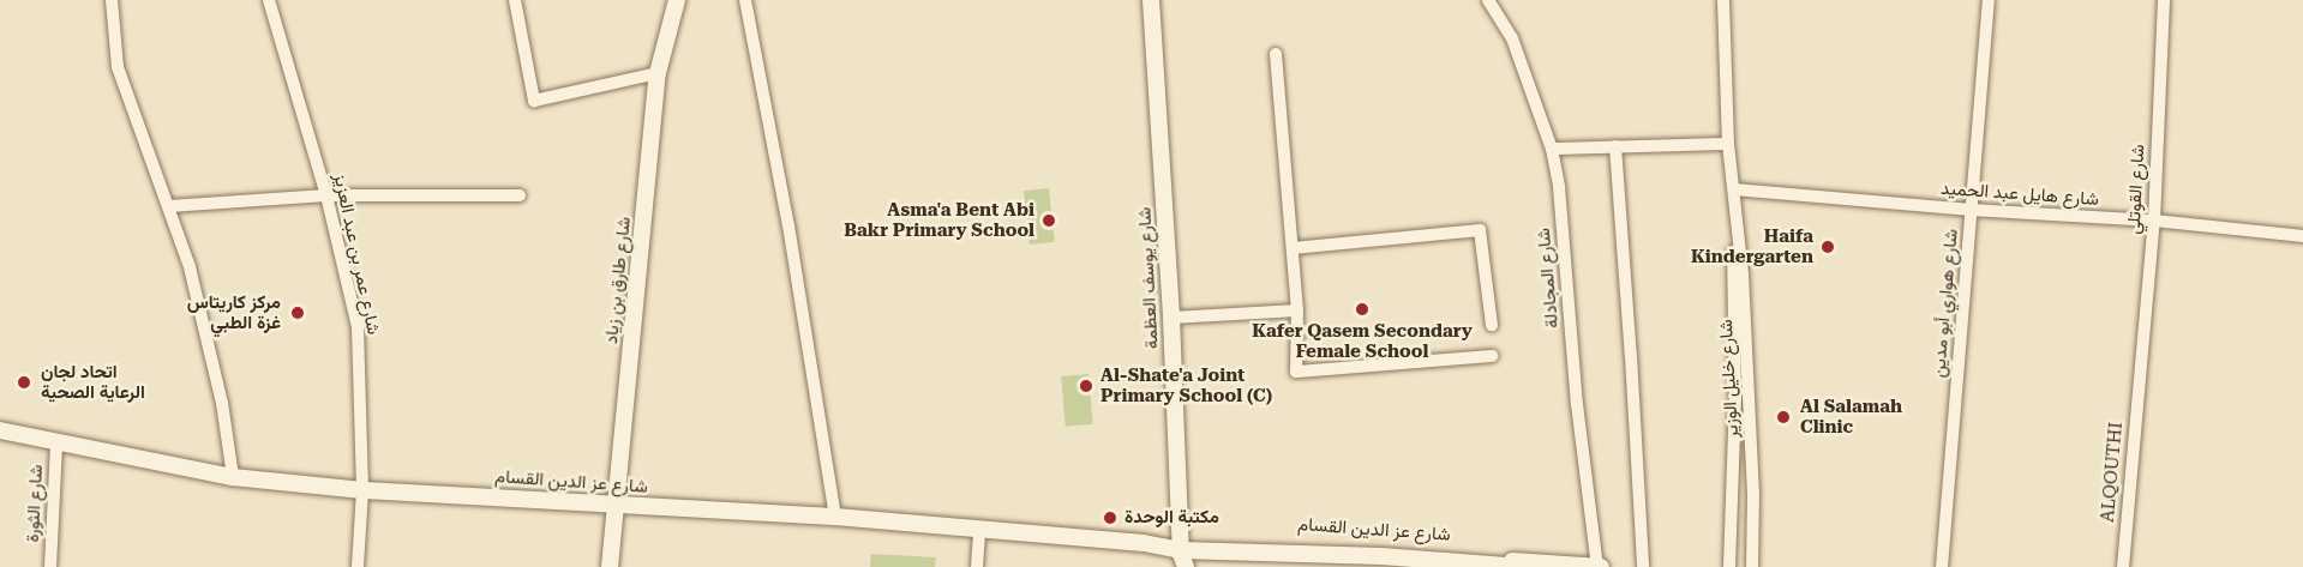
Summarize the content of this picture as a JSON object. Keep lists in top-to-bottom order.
{
  "streets": {
    "main road": ["شارع يوسف العظمة", "شارع طارق بن زياد", "شارع عز الدين القسام"],
    "street": [
      "شارع القوتلي",
      "شارع هايل عبد الحميد",
      "شارع عمر بن عبد العزيز",
      "شارع المجادلة",
      "شارع هواري أبو مدين",
      "شارع خليل الوزير",
      "ALQOUTHI",
      "شارع الثورة"
    ]
  },
  "crossings": [
    ["شارع القوتلي", "شارع هايل عبد الحميد"],
    ["شارع القوتلي", "ALQOUTHI"],
    ["شارع هايل عبد الحميد", "شارع هواري أبو مدين"],
    ["شارع هايل عبد الحميد", "شارع خليل الوزير"],
    ["شارع عمر بن عبد العزيز", "شارع عز الدين القسام"],
    ["شارع يوسف العظمة", "شارع عز الدين القسام"],
    ["شارع المجادلة", "شارع عز الدين القسام"],
    ["شارع طارق بن زياد", "شارع عز الدين القسام"],
    ["شارع عز الدين القسام", "شارع الثورة"]
  ],
  "places": [
    "Asma'a Bent Abi Bakr Primary School",
    "Haifa Kindergarten",
    "Kafer Qasem Secondary Female School",
    "مركز كاريتاس غزة الطبي",
    "اتحاد لجان الرعاية الصحية",
    "Al-Shate'a Joint Primary School (C)",
    "Al Salamah Clinic",
    "مكتبة الوحدة"
  ]
}
